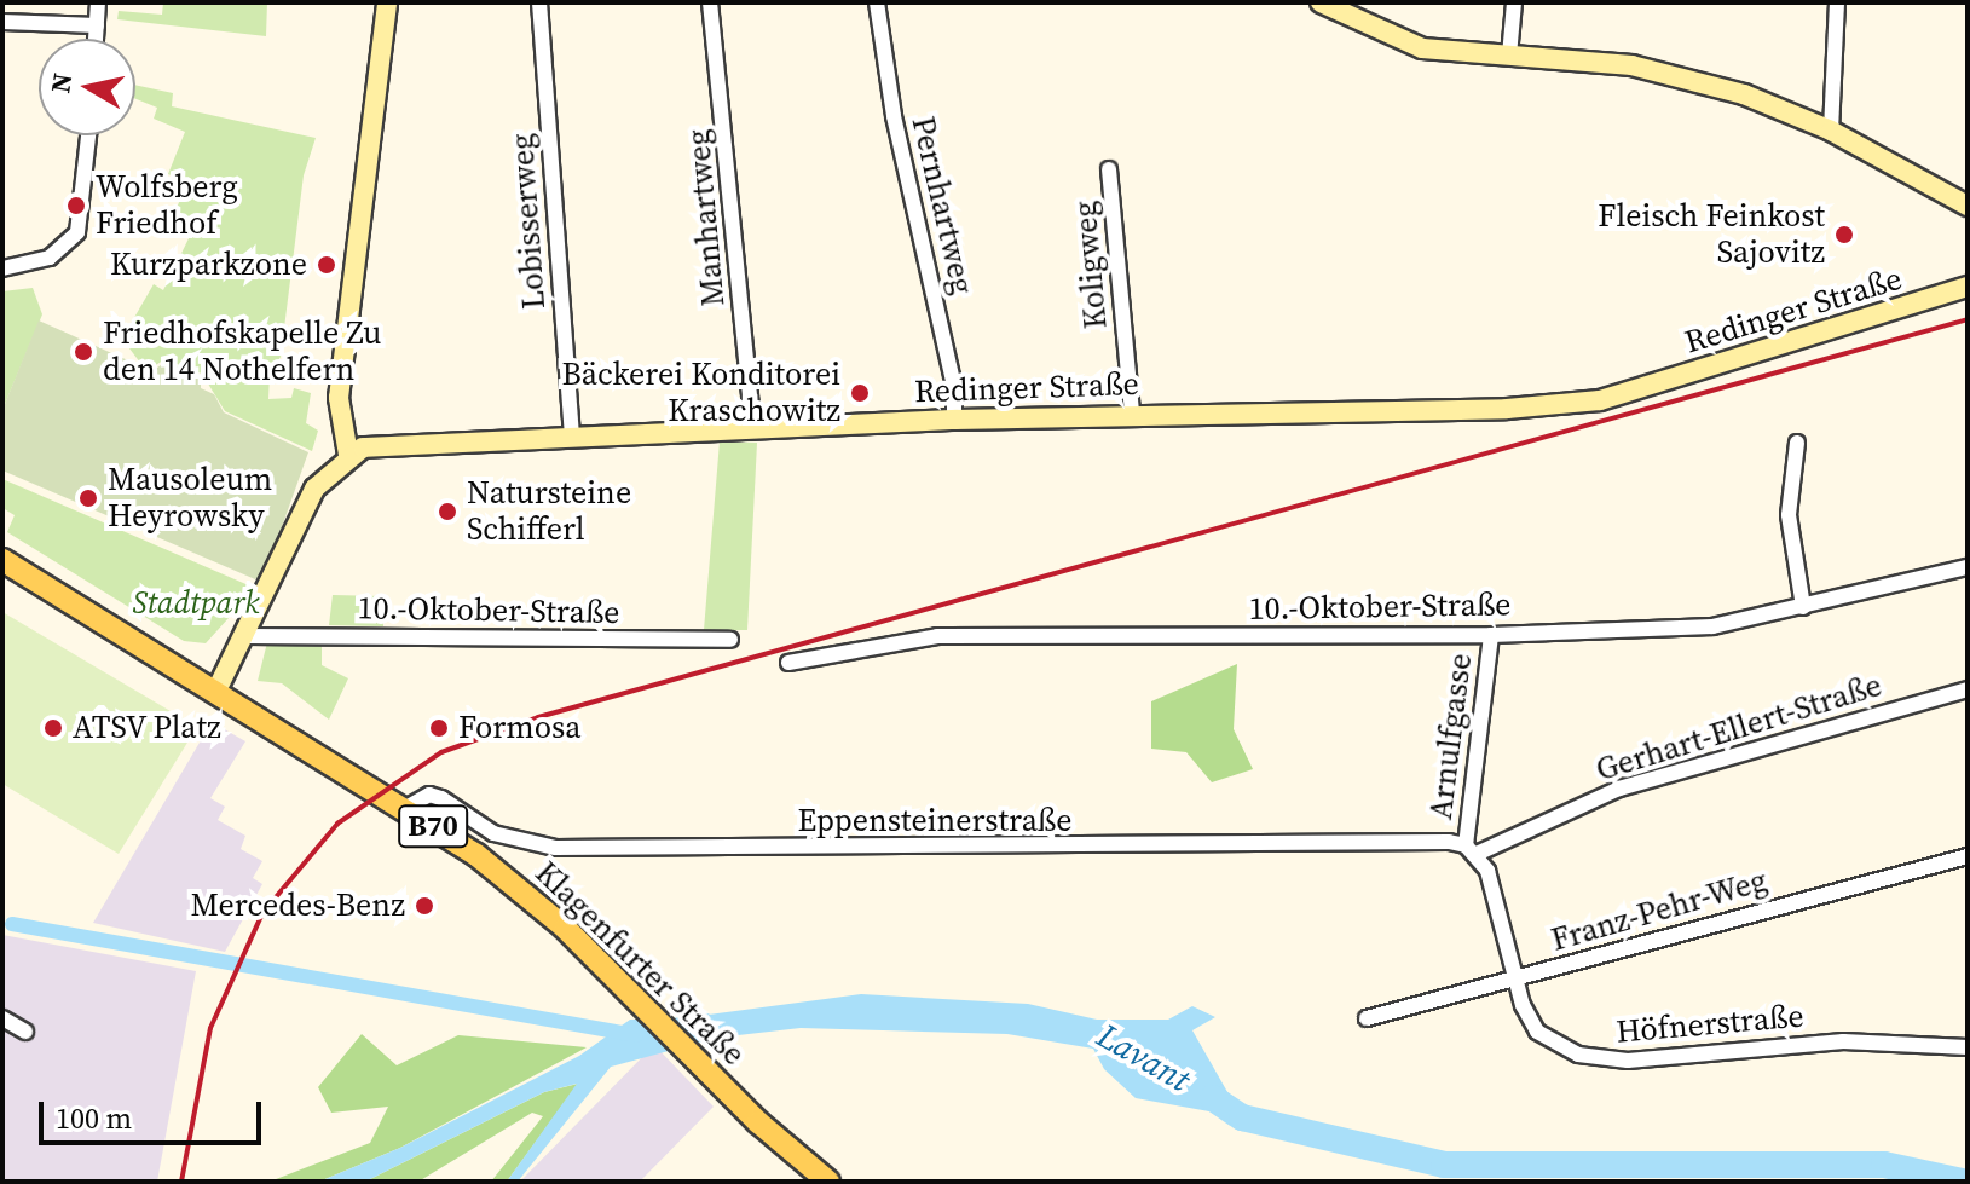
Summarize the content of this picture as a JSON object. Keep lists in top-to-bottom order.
{
  "streets": {
    "main road": ["Redinger Straße", "B70", "Klagenfurter Straße"],
    "street": [
      "Pernhartweg",
      "Manhartweg",
      "Lobisserweg",
      "Koligweg",
      "10.-Oktober-Straße",
      "Gerhart-Ellert-Straße",
      "Arnulfgasse",
      "Eppensteinerstraße",
      "Franz-Pehr-Weg",
      "Höfnerstraße"
    ]
  },
  "crossings": [
    ["Pernhartweg", "Redinger Straße"],
    ["Manhartweg", "Redinger Straße"],
    ["Lobisserweg", "Redinger Straße"],
    ["Koligweg", "Redinger Straße"],
    ["10.-Oktober-Straße", "Arnulfgasse"],
    ["Gerhart-Ellert-Straße", "Arnulfgasse"],
    ["Gerhart-Ellert-Straße", "Eppensteinerstraße"],
    ["Gerhart-Ellert-Straße", "Höfnerstraße"],
    ["Arnulfgasse", "Eppensteinerstraße"],
    ["Arnulfgasse", "Höfnerstraße"],
    ["Eppensteinerstraße", "Klagenfurter Straße"],
    ["Eppensteinerstraße", "Höfnerstraße"],
    ["Franz-Pehr-Weg", "Höfnerstraße"]
  ],
  "water": ["Lavant"],
  "parks": ["Stadtpark"],
  "places": [
    "Wolfsberg Friedhof",
    "Fleisch Feinkost Sajovitz",
    "Kurzparkzone",
    "Friedhofskapelle Zu den 14 Nothelfern",
    "Bäckerei Konditorei Kraschowitz",
    "Mausoleum Heyrowsky",
    "Natursteine Schifferl",
    "ATSV Platz",
    "Formosa",
    "Mercedes-Benz"
  ],
  "scale_bar": "100 m",
  "north": "left"
}
